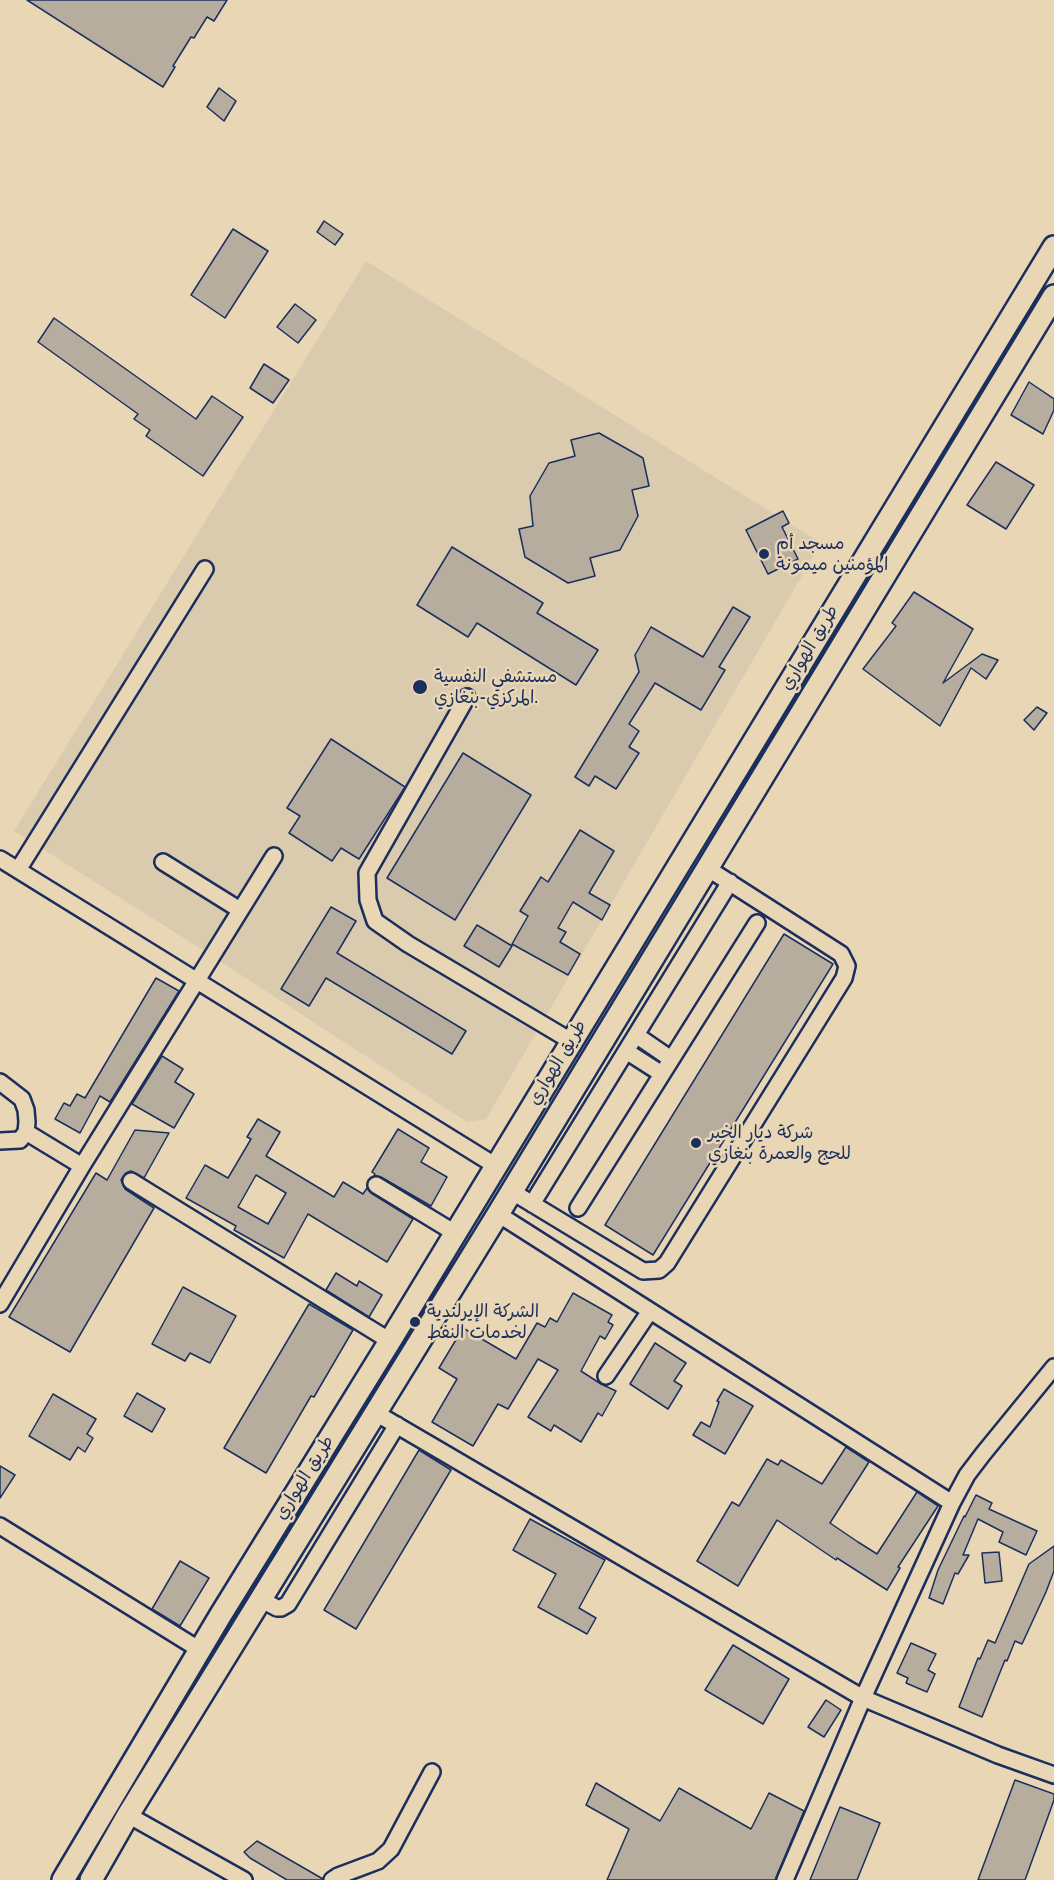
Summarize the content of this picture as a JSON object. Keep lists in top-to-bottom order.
{
  "streets": {
    "highway": ["طريق الهواري"]
  },
  "places": [
    "مسجد أم المؤمنين ميمونة",
    "مستشفي النفسية المركزي-بنغازي.",
    "شركة ديار الخير للحج والعمرة بنغازي",
    "الشركة الإيرلندية لخدمات النفط"
  ]
}
